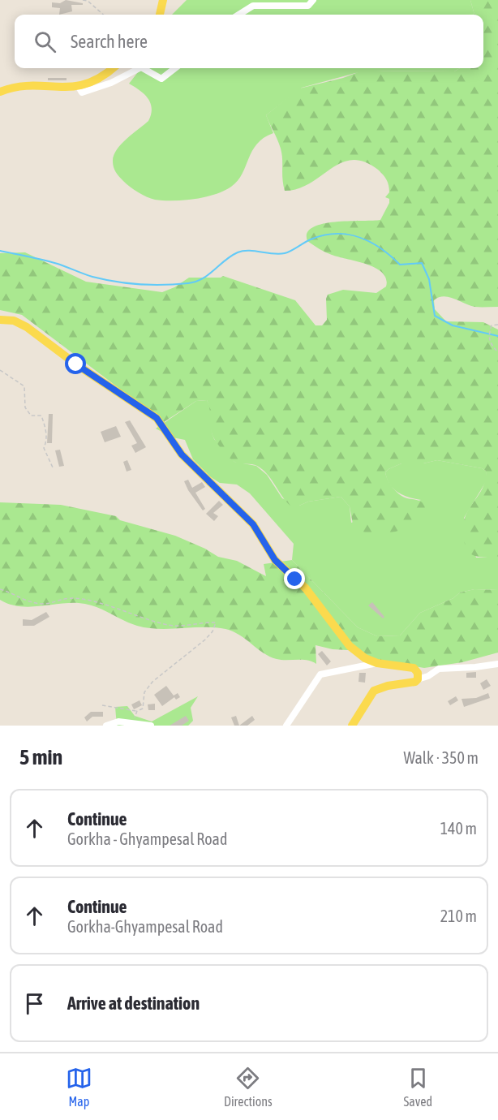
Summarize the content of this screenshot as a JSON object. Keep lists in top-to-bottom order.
{
  "page": {
    "search": "Search here",
    "heading": ["5 min", "Walk · 350 m"],
    "list": [
      ["Continue", "Gorkha - Ghyampesal Road", "140 m"],
      ["Continue", "Gorkha-Ghyampesal Road", "210 m"],
      "Arrive at destination"
    ],
    "nav": ["Map", "Directions", "Saved"]
  }
}
